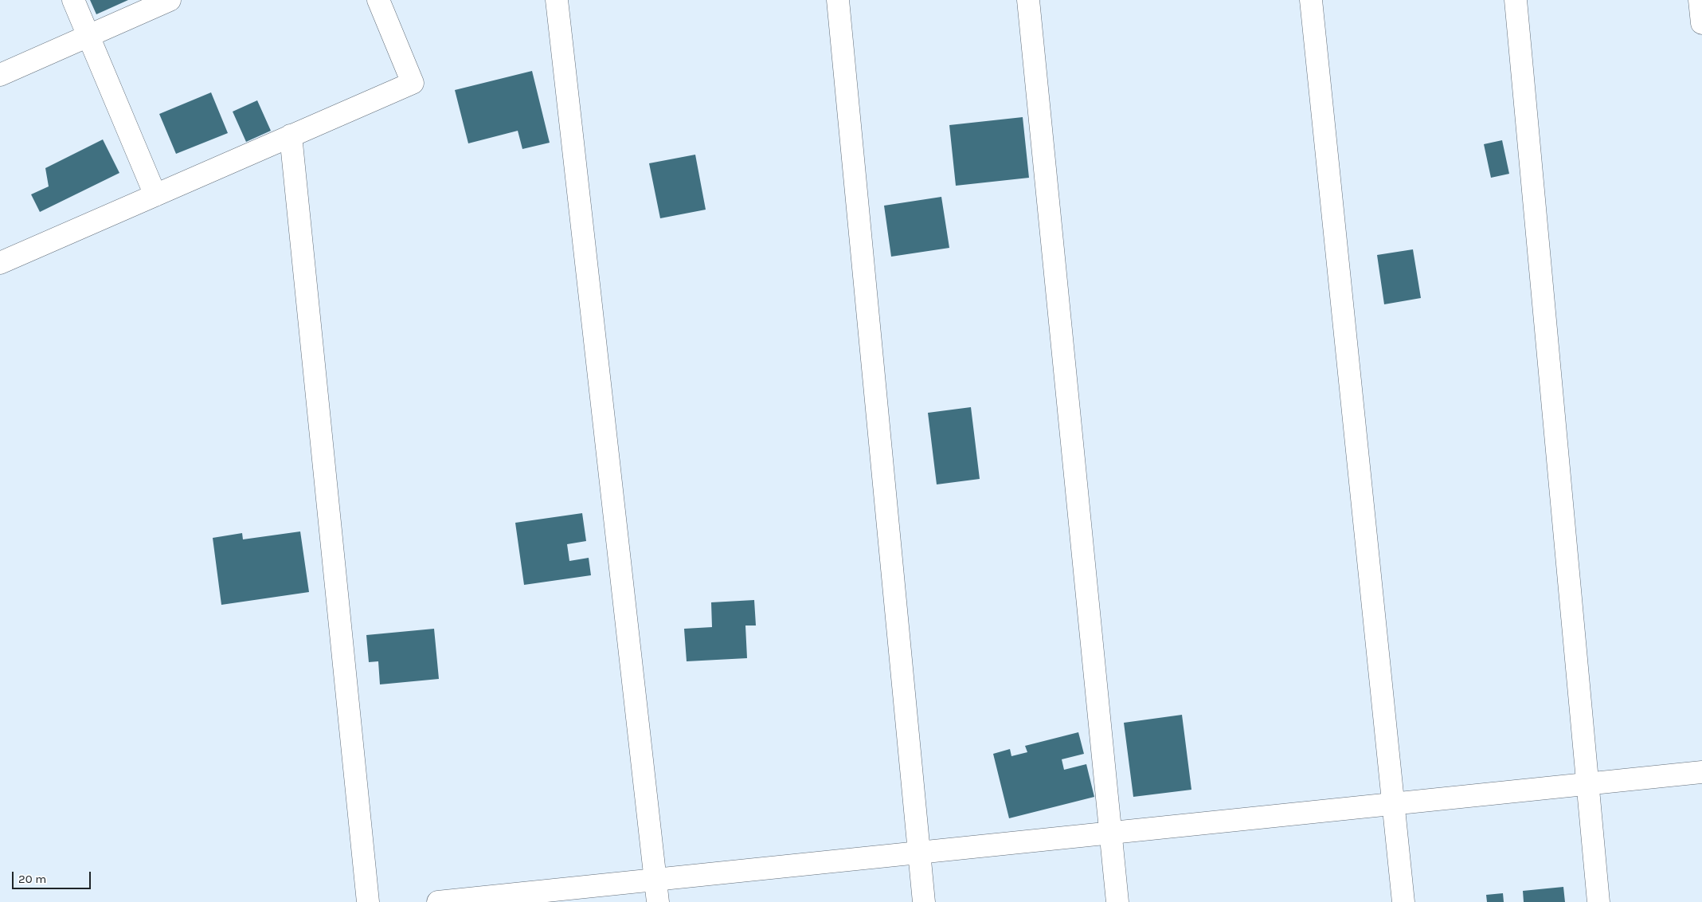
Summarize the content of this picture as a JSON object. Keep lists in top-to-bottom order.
{
  "scale_bar": "20 m"
}
